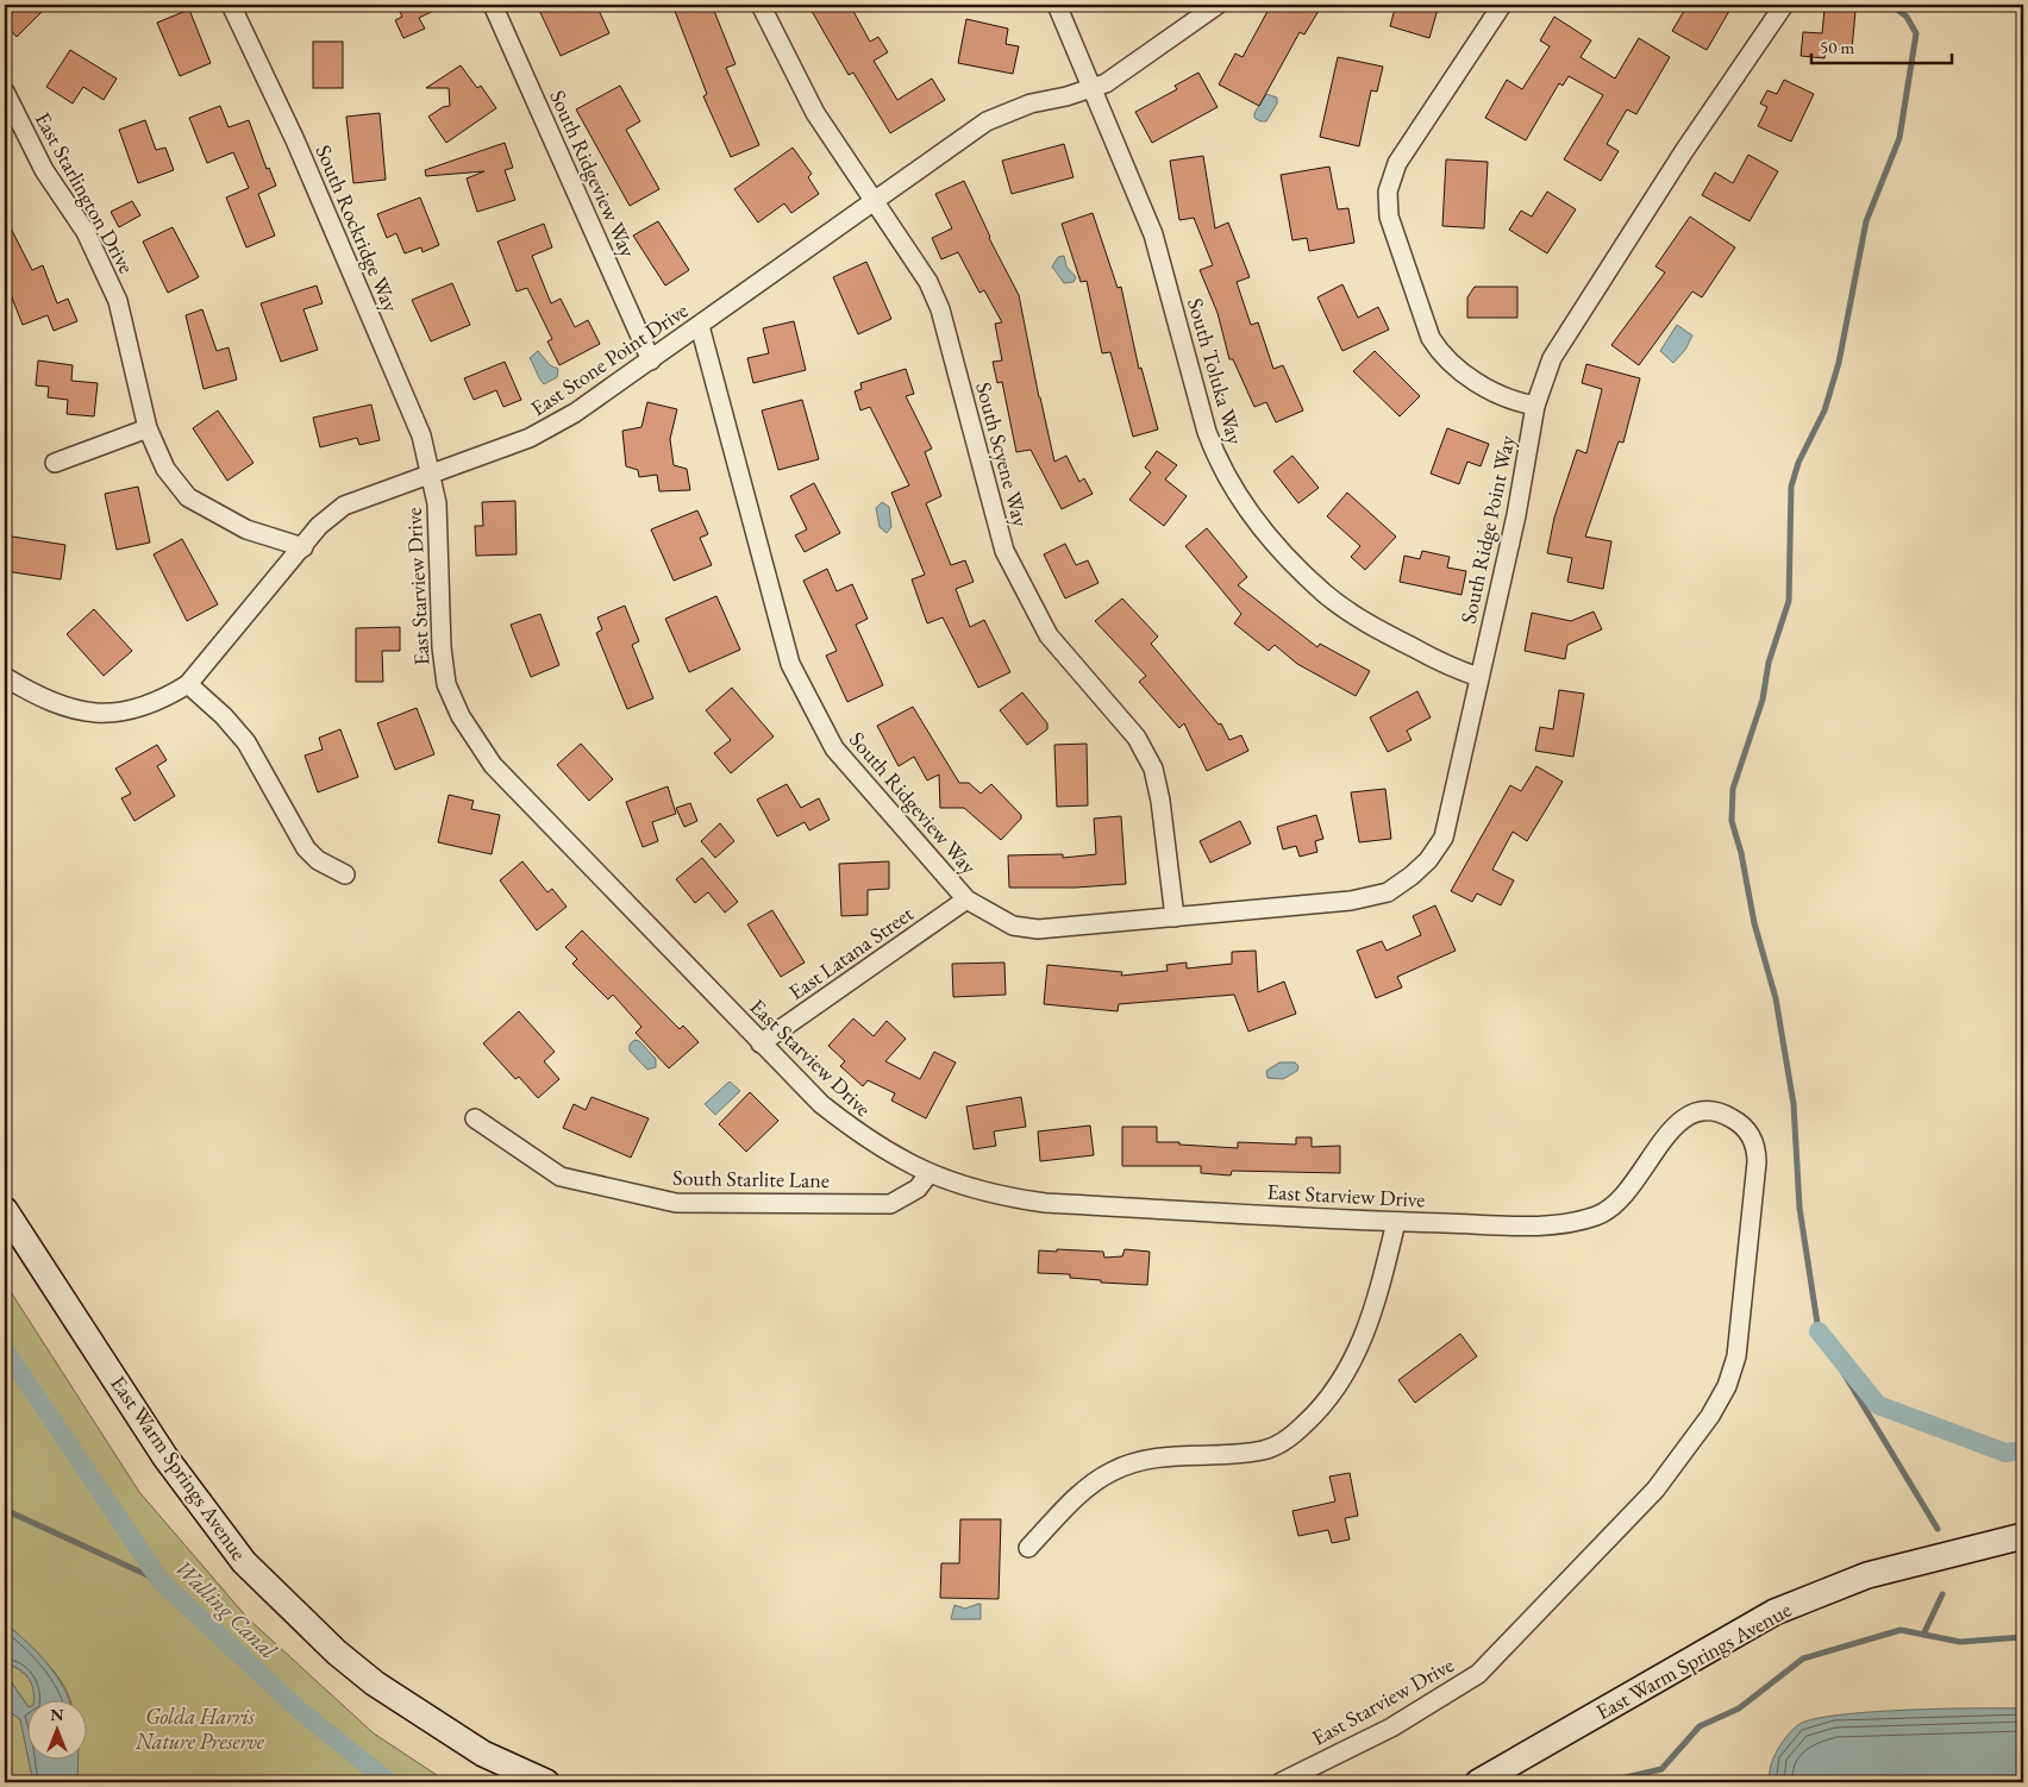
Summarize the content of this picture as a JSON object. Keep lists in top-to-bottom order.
{
  "streets": {
    "street": [
      "South Ridgeview Way",
      "East Starlington Drive",
      "South Rockridge Way",
      "East Stone Point Drive",
      "South Toluka Way",
      "South Scyene Way",
      "South Ridge Point Way",
      "East Starview Drive",
      "East Latana Street",
      "South Starlite Lane",
      "East Warm Springs Avenue"
    ]
  },
  "crossings": [
    ["South Ridgeview Way", "East Stone Point Drive"],
    ["South Ridgeview Way", "South Scyene Way"],
    ["South Ridgeview Way", "South Ridge Point Way"],
    ["South Ridgeview Way", "East Latana Street"],
    ["East Starlington Drive", "East Stone Point Drive"],
    ["South Rockridge Way", "East Stone Point Drive"],
    ["South Rockridge Way", "East Starview Drive"],
    ["East Stone Point Drive", "South Toluka Way"],
    ["East Stone Point Drive", "South Scyene Way"],
    ["East Stone Point Drive", "East Starview Drive"],
    ["South Toluka Way", "South Ridge Point Way"],
    ["South Scyene Way", "South Ridge Point Way"],
    ["East Starview Drive", "East Latana Street"],
    ["East Starview Drive", "South Starlite Lane"]
  ],
  "water": ["Walling Canal"],
  "parks": ["Golda Harris Nature Preserve"],
  "scale_bar": "50 m",
  "north": "top"
}
